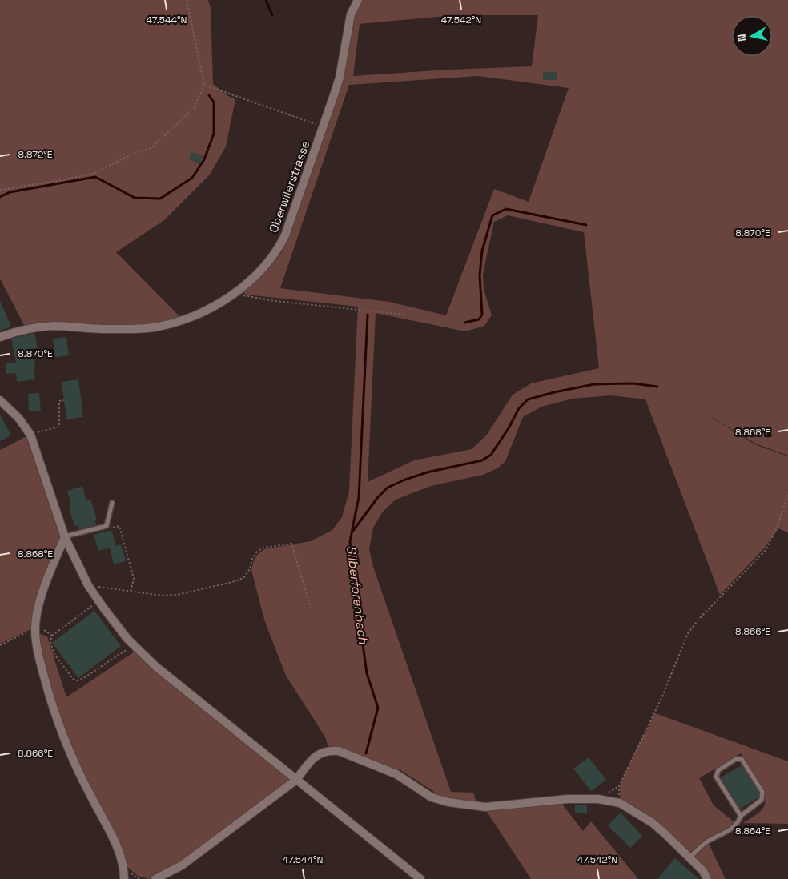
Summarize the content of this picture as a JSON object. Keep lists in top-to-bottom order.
{
  "streets": {
    "street": ["Oberwilerstrasse"]
  },
  "water": ["Silberforenbach"],
  "north": "left",
  "coordinates": [
    "47.544°N",
    "47.542°N",
    "8.872°E",
    "8.870°E",
    "8.868°E",
    "8.866°E",
    "8.864°E"
  ]
}
